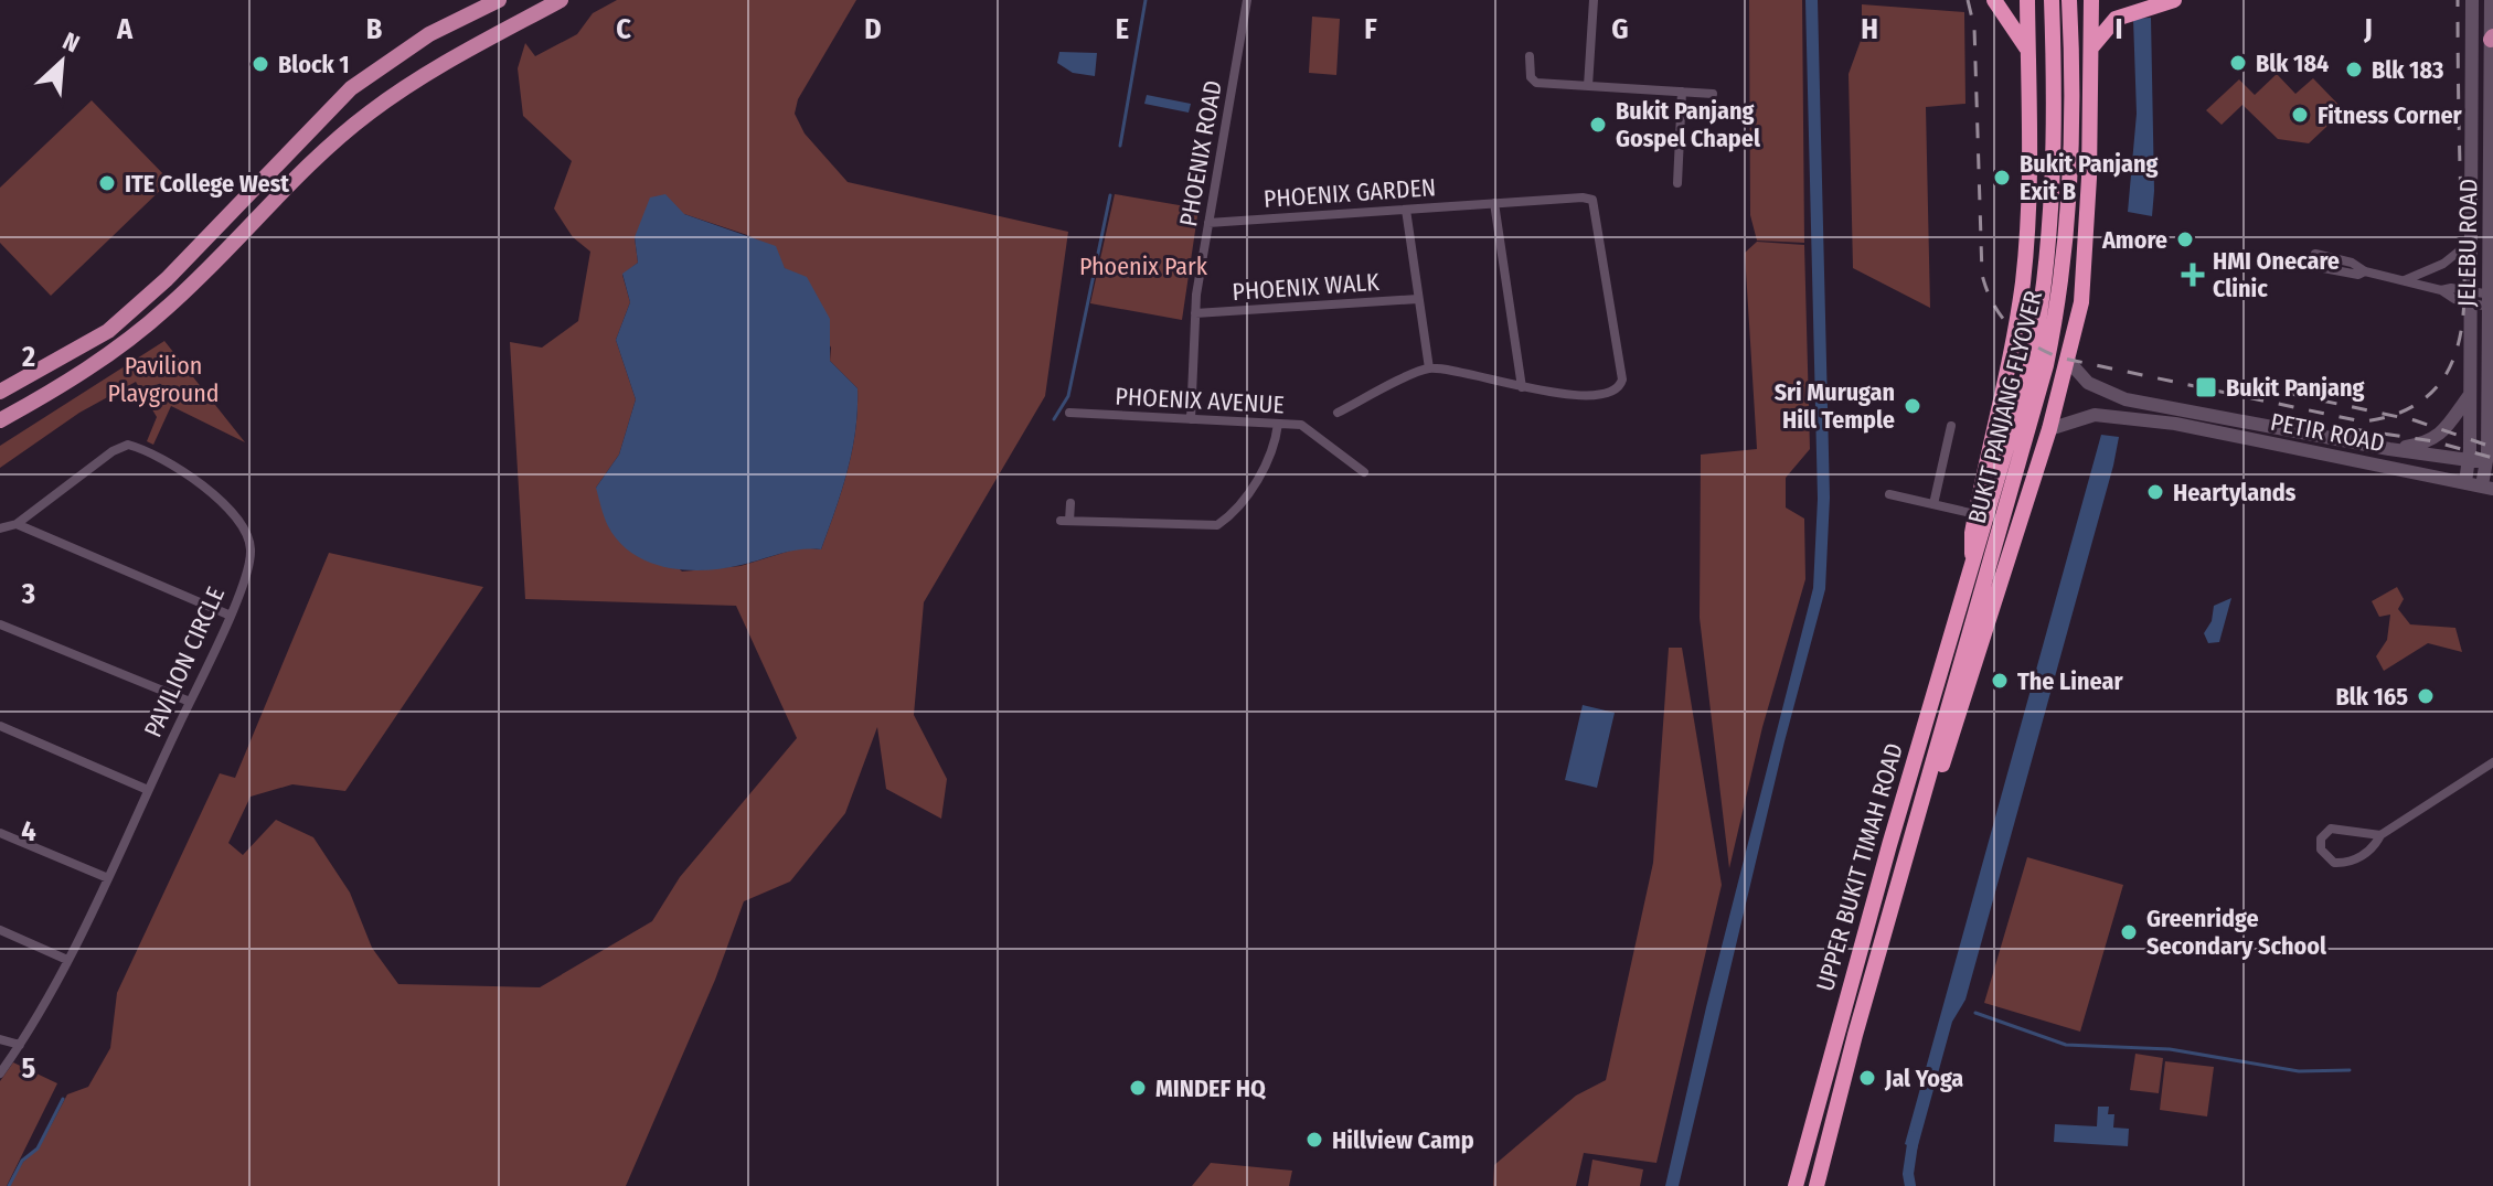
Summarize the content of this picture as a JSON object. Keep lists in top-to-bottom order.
{
  "streets": {
    "highway": ["BUKIT PANJANG FLYOVER", "UPPER BUKIT TIMAH ROAD"],
    "main road": ["JELEBU ROAD", "PETIR ROAD"],
    "street": [
      "PHOENIX ROAD",
      "PHOENIX GARDEN",
      "PHOENIX WALK",
      "PHOENIX AVENUE",
      "PAVILION CIRCLE"
    ]
  },
  "crossings": [
    ["PHOENIX ROAD", "PHOENIX GARDEN"],
    ["PHOENIX ROAD", "PHOENIX WALK"],
    ["PHOENIX ROAD", "PHOENIX AVENUE"],
    ["PHOENIX GARDEN", "PHOENIX WALK"],
    ["JELEBU ROAD", "PETIR ROAD"],
    ["BUKIT PANJANG FLYOVER", "UPPER BUKIT TIMAH ROAD"]
  ],
  "parks": ["Phoenix Park", "Pavilion Playground"],
  "places": {
    "other": [
      "Blk 184",
      "Block 1",
      "Blk 183",
      "Fitness Corner",
      "Bukit Panjang Gospel Chapel",
      "Bukit Panjang Exit B",
      "ITE College West",
      "Amore",
      "Sri Murugan Hill Temple",
      "Heartylands",
      "The Linear",
      "Blk 165",
      "Greenridge Secondary School",
      "Jal Yoga",
      "MINDEF HQ",
      "Hillview Camp"
    ],
    "health": ["HMI Onecare Clinic"],
    "transit": ["Bukit Panjang"]
  },
  "north": "top right",
  "grid": {
    "columns": [
      "A",
      "B",
      "C",
      "D",
      "E",
      "F",
      "G",
      "H",
      "I",
      "J"
    ],
    "rows": [
      "2",
      "3",
      "4",
      "5"
    ]
  }
}
